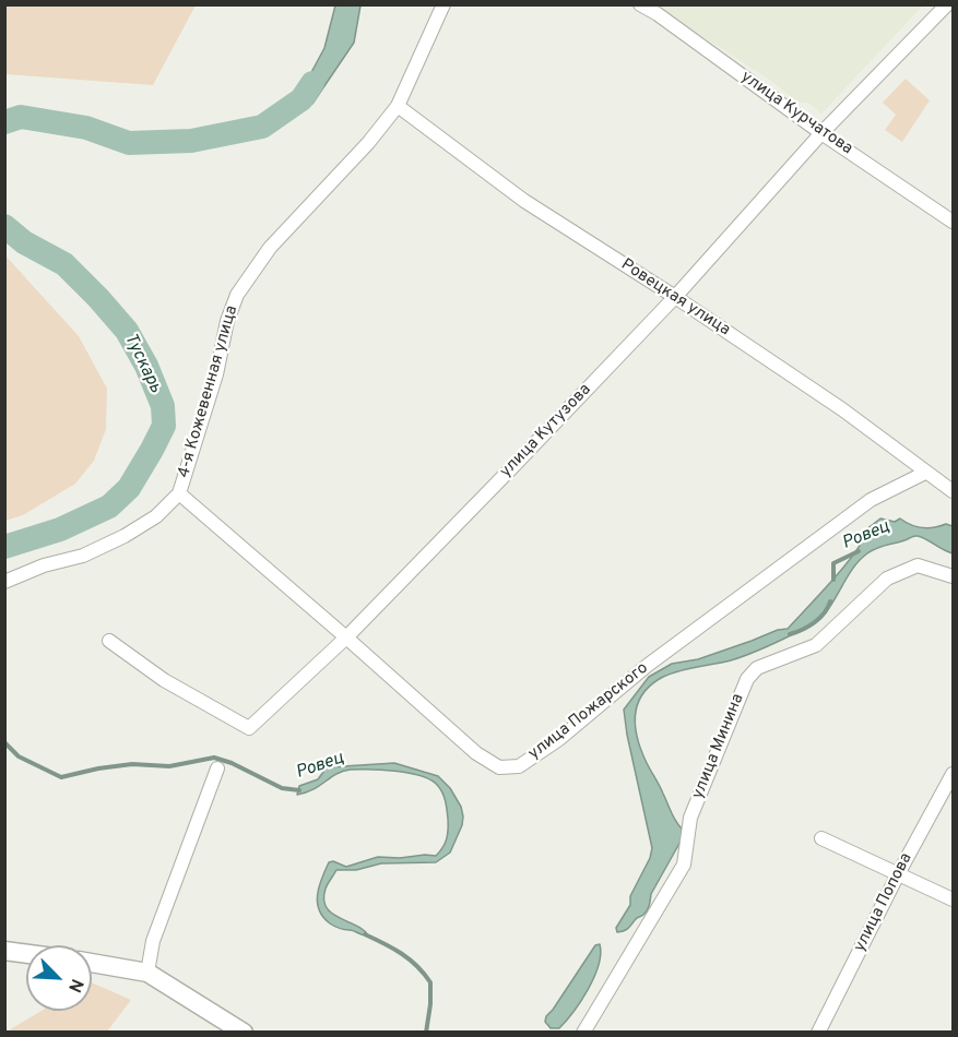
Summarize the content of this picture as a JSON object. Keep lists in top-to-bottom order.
{
  "streets": {
    "street": [
      "улица Курчатова",
      "Ровецкая улица",
      "4-я Кожевенная улица",
      "улица Кутузова",
      "улица Пожарского",
      "улица Минина",
      "улица Попова"
    ]
  },
  "crossings": [
    ["улица Курчатова", "улица Кутузова"],
    ["Ровецкая улица", "4-я Кожевенная улица"],
    ["Ровецкая улица", "улица Кутузова"],
    ["Ровецкая улица", "улица Пожарского"],
    ["4-я Кожевенная улица", "улица Пожарского"],
    ["улица Кутузова", "улица Пожарского"]
  ],
  "water": ["Тускарь", "Ровец"],
  "north": "bottom right"
}
